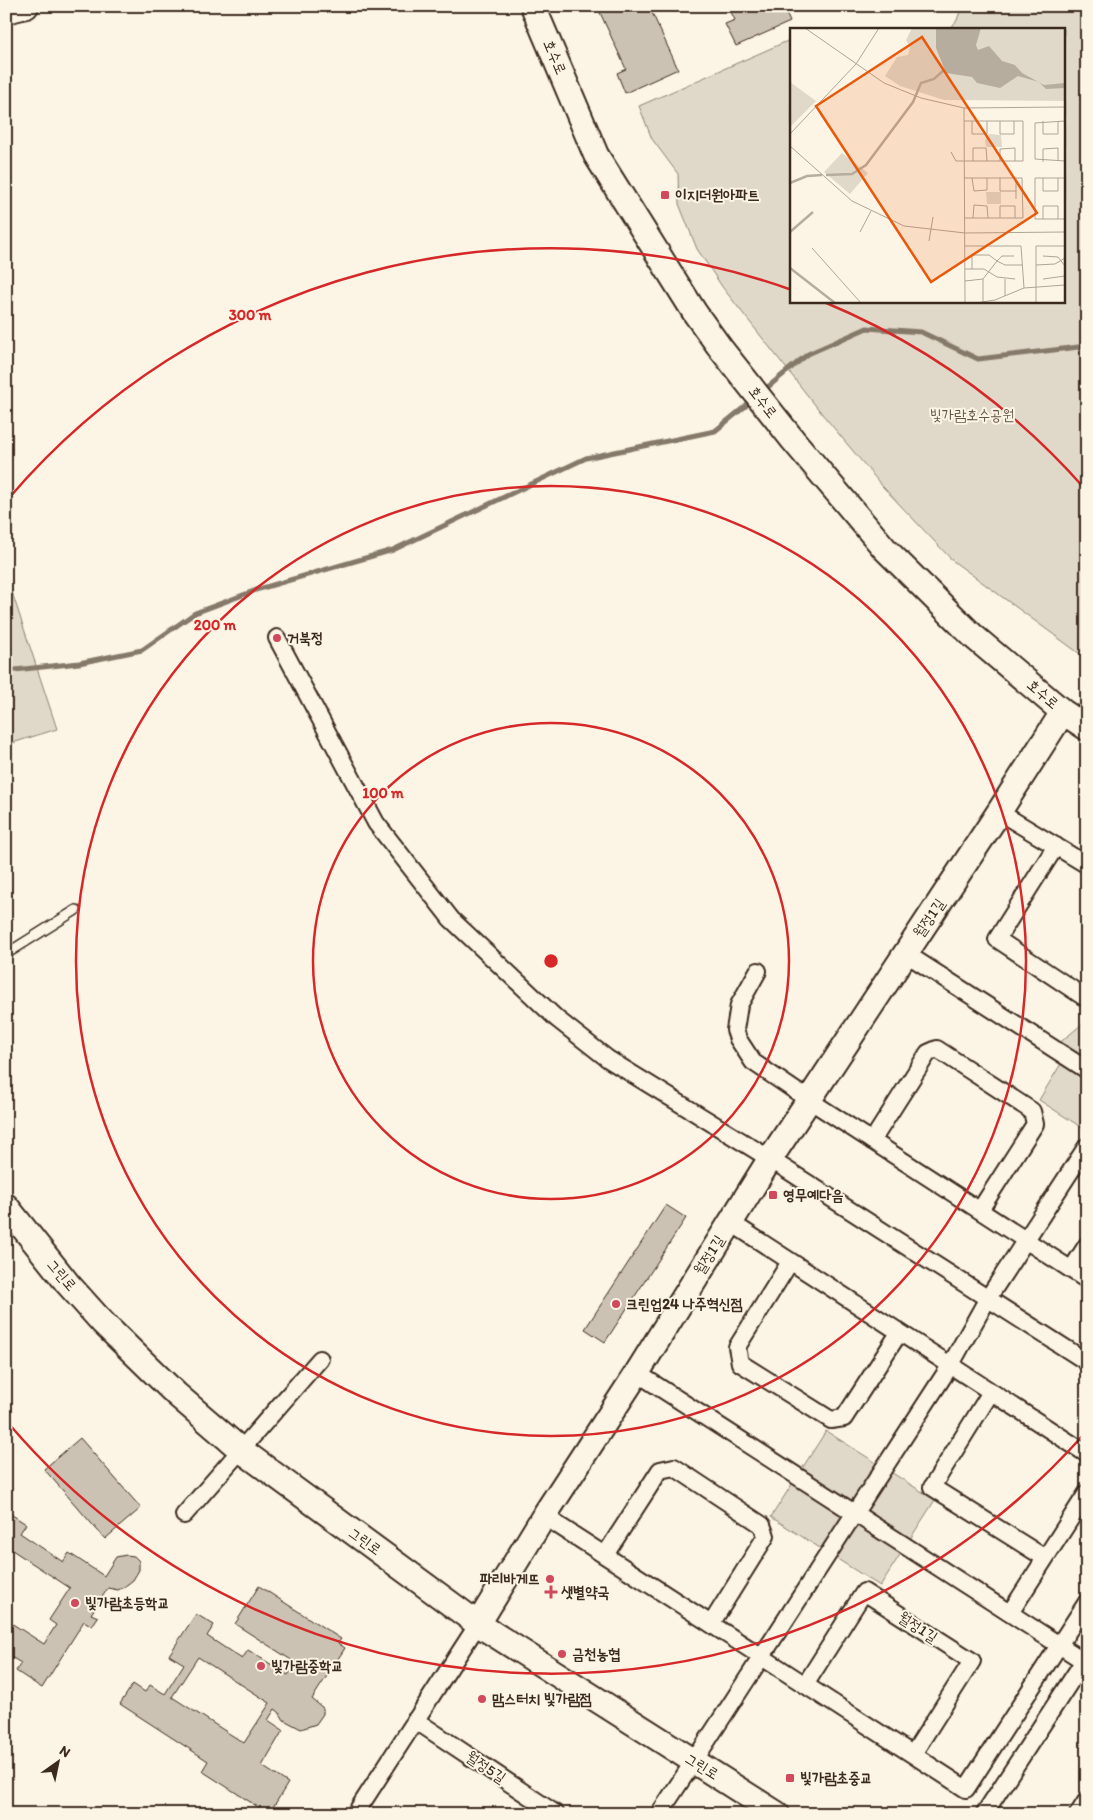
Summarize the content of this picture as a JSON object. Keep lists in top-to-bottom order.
{
  "streets": {
    "street": [
      "호수로",
      "월정1길",
      "그린로",
      "월정5길"
    ]
  },
  "crossings": [
    ["호수로", "월정1길"],
    ["월정1길", "그린로"]
  ],
  "parks": ["빛가람호수공원"],
  "places": {
    "transit": ["이지더원아파트", "영무예다음", "빛가람초중교"],
    "other": [
      "거북정",
      "크린업24 나주혁신점",
      "파리바게뜨",
      "빛가람초등학교",
      "금천농협",
      "빛가람중학교",
      "맘스터치 빛가람점"
    ],
    "health": ["샛별약국"]
  },
  "north": "top right",
  "rings": ["300 m", "200 m", "100 m"]
}
